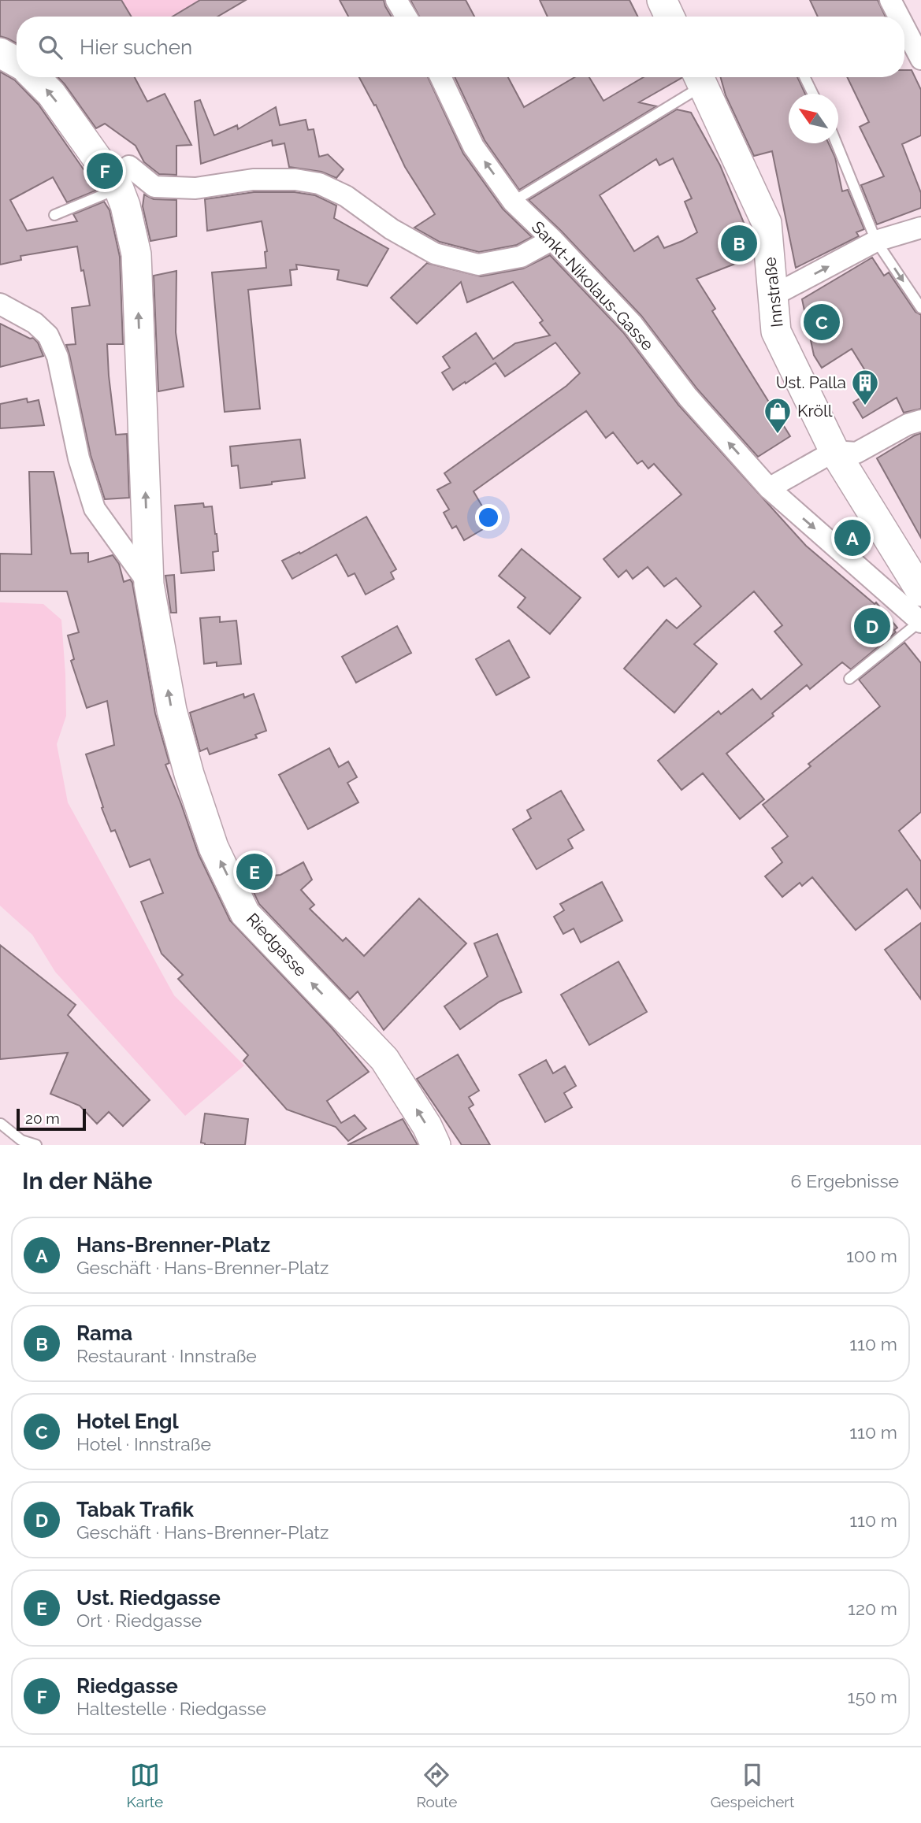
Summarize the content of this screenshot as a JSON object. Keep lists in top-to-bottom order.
{
  "streets": {
    "street": ["Sankt-Nikolaus-Gasse", "Innstraße", "Riedgasse"]
  },
  "one_way": ["Riedgasse"],
  "places": {
    "building": ["Ust. Palla"],
    "shop": ["Kröll"]
  },
  "scale_bar": "20 m",
  "north": "top left",
  "page": {
    "search": "Hier suchen",
    "pins": [
      "F",
      "B",
      "C",
      "A",
      "D",
      "E"
    ],
    "scale": "20 m",
    "heading": ["In der Nähe", "6 Ergebnisse"],
    "list": [
      {
        "mark": "A",
        "name": "Hans-Brenner-Platz",
        "note": "Geschäft · Hans-Brenner-Platz",
        "value": "100 m"
      },
      {
        "mark": "B",
        "name": "Rama",
        "note": "Restaurant · Innstraße",
        "value": "110 m"
      },
      {
        "mark": "C",
        "name": "Hotel Engl",
        "note": "Hotel · Innstraße",
        "value": "110 m"
      },
      {
        "mark": "D",
        "name": "Tabak Trafik",
        "note": "Geschäft · Hans-Brenner-Platz",
        "value": "110 m"
      },
      {
        "mark": "E",
        "name": "Ust. Riedgasse",
        "note": "Ort · Riedgasse",
        "value": "120 m"
      },
      {
        "mark": "F",
        "name": "Riedgasse",
        "note": "Haltestelle · Riedgasse",
        "value": "150 m"
      }
    ],
    "nav": ["Karte", "Route", "Gespeichert"]
  }
}
